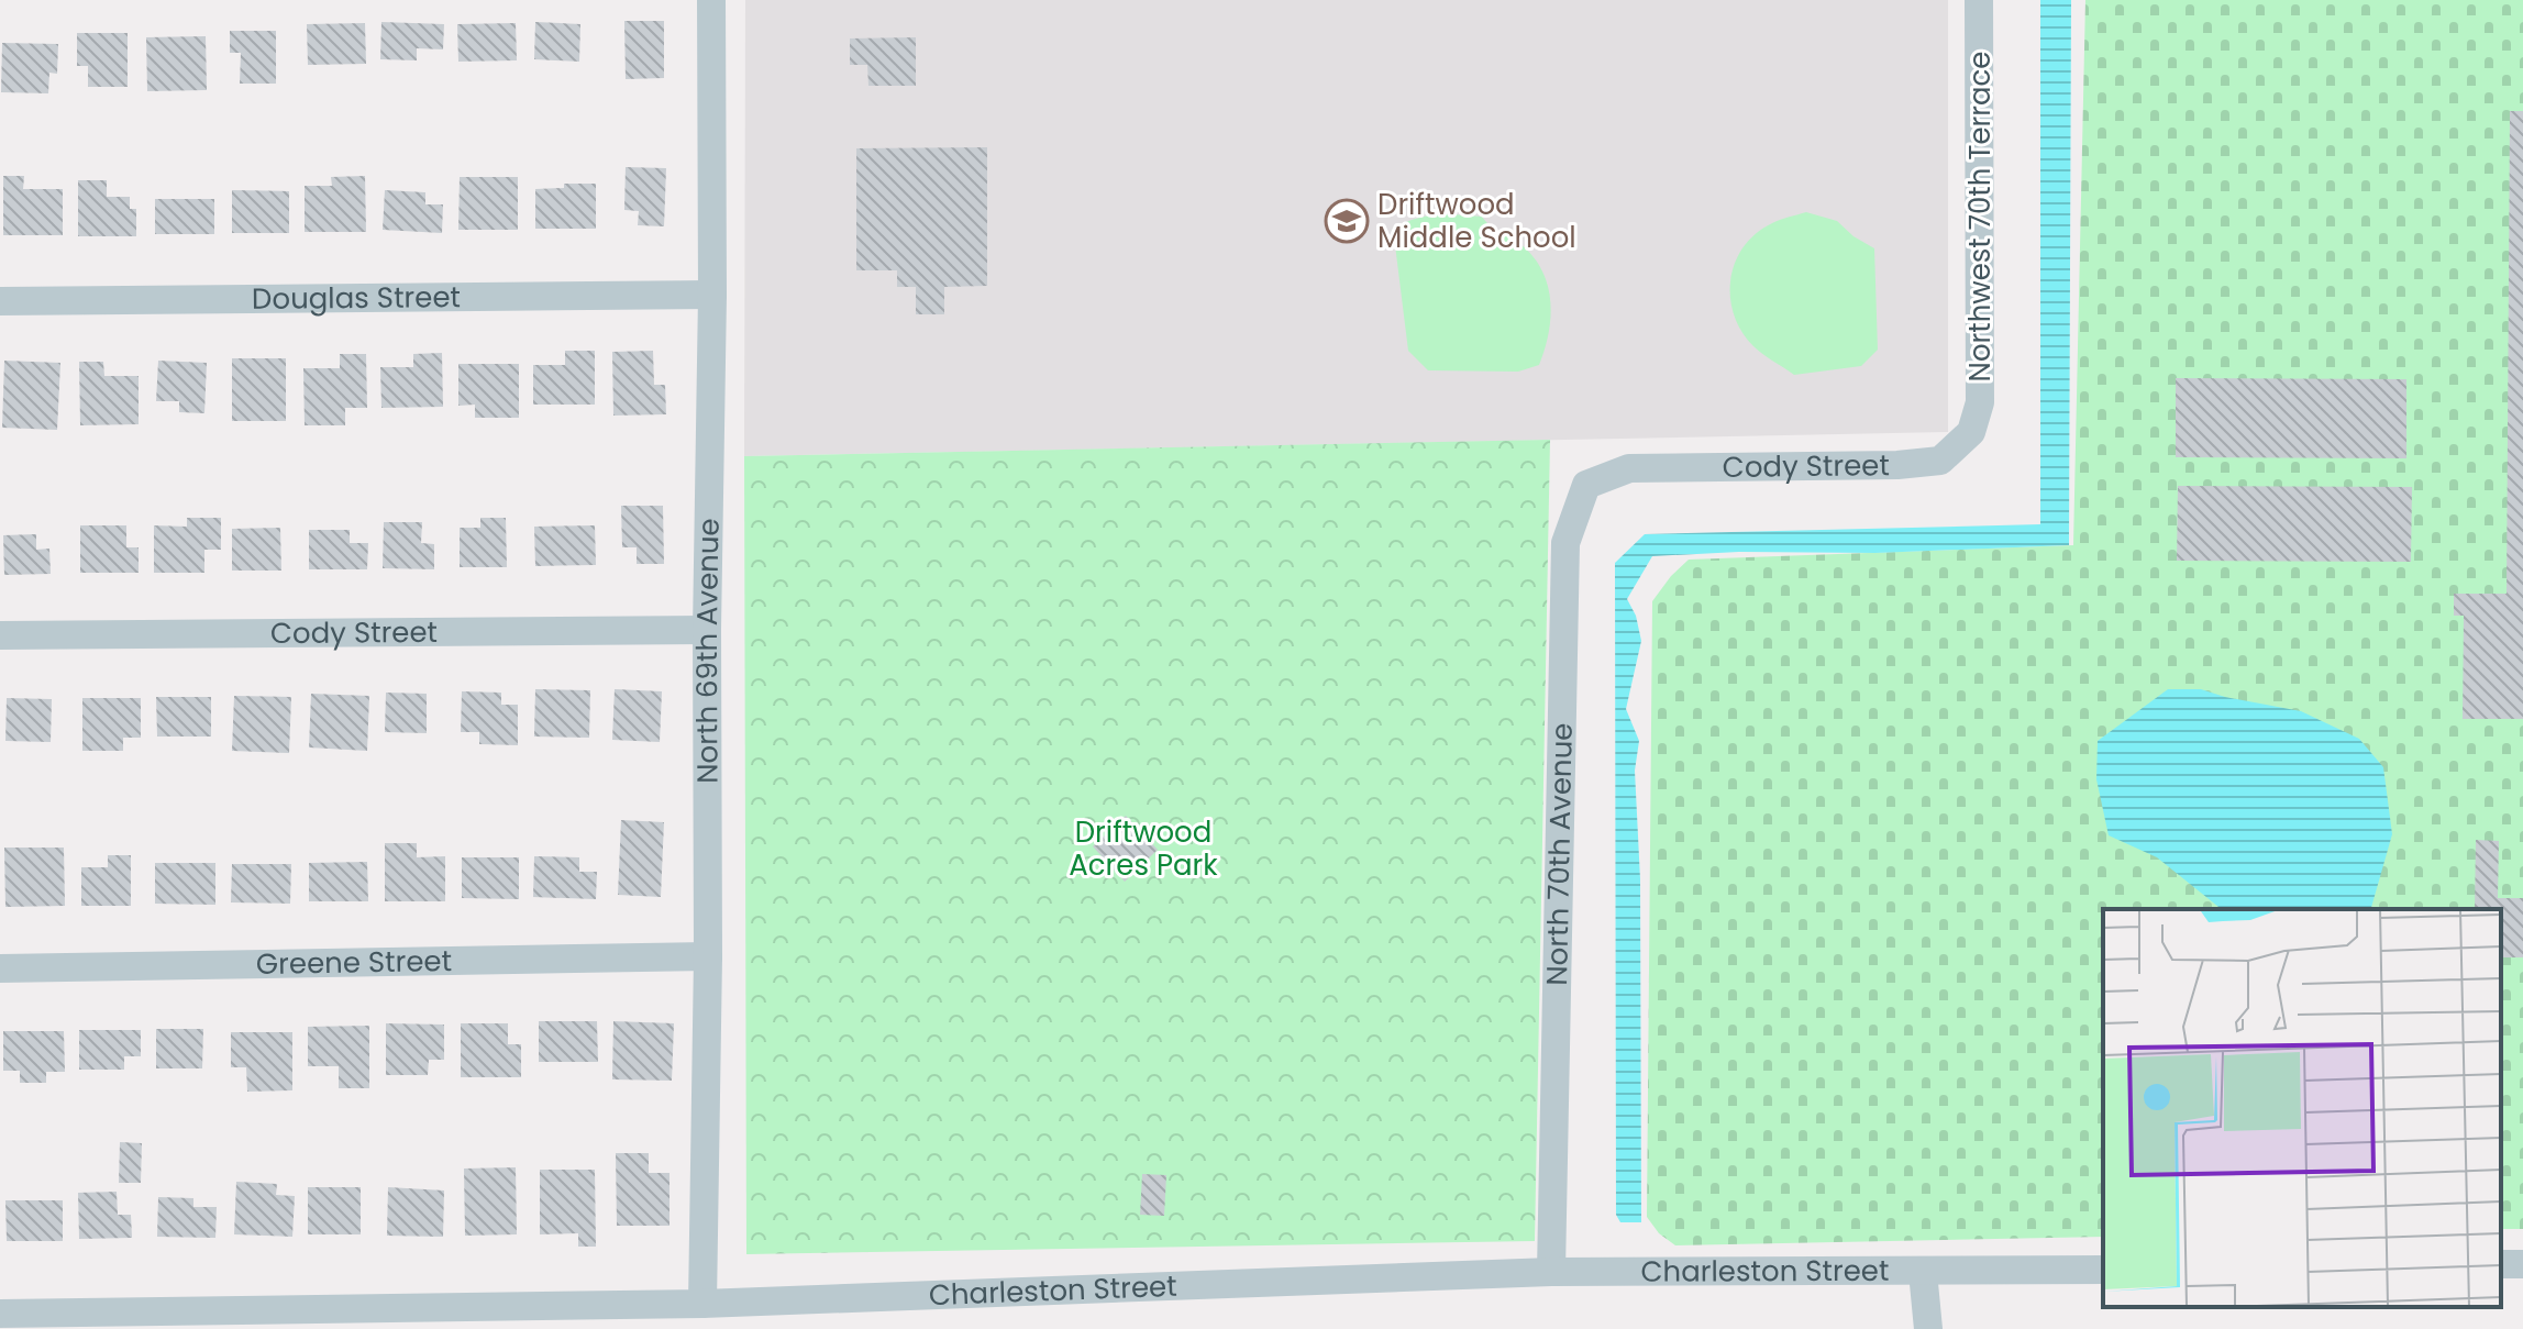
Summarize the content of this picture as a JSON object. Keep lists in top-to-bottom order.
{
  "streets": {
    "street": [
      "Northwest 70th Terrace",
      "Douglas Street",
      "Cody Street",
      "North 69th Avenue",
      "North 70th Avenue",
      "Greene Street",
      "Charleston Street"
    ]
  },
  "crossings": [
    ["Northwest 70th Terrace", "Cody Street"],
    ["Douglas Street", "North 69th Avenue"],
    ["Cody Street", "North 69th Avenue"],
    ["Cody Street", "North 70th Avenue"],
    ["North 69th Avenue", "Greene Street"],
    ["North 69th Avenue", "Charleston Street"],
    ["North 70th Avenue", "Charleston Street"]
  ],
  "parks": ["Driftwood Acres Park"],
  "places": {
    "school or university": ["Driftwood Middle School"]
  }
}
